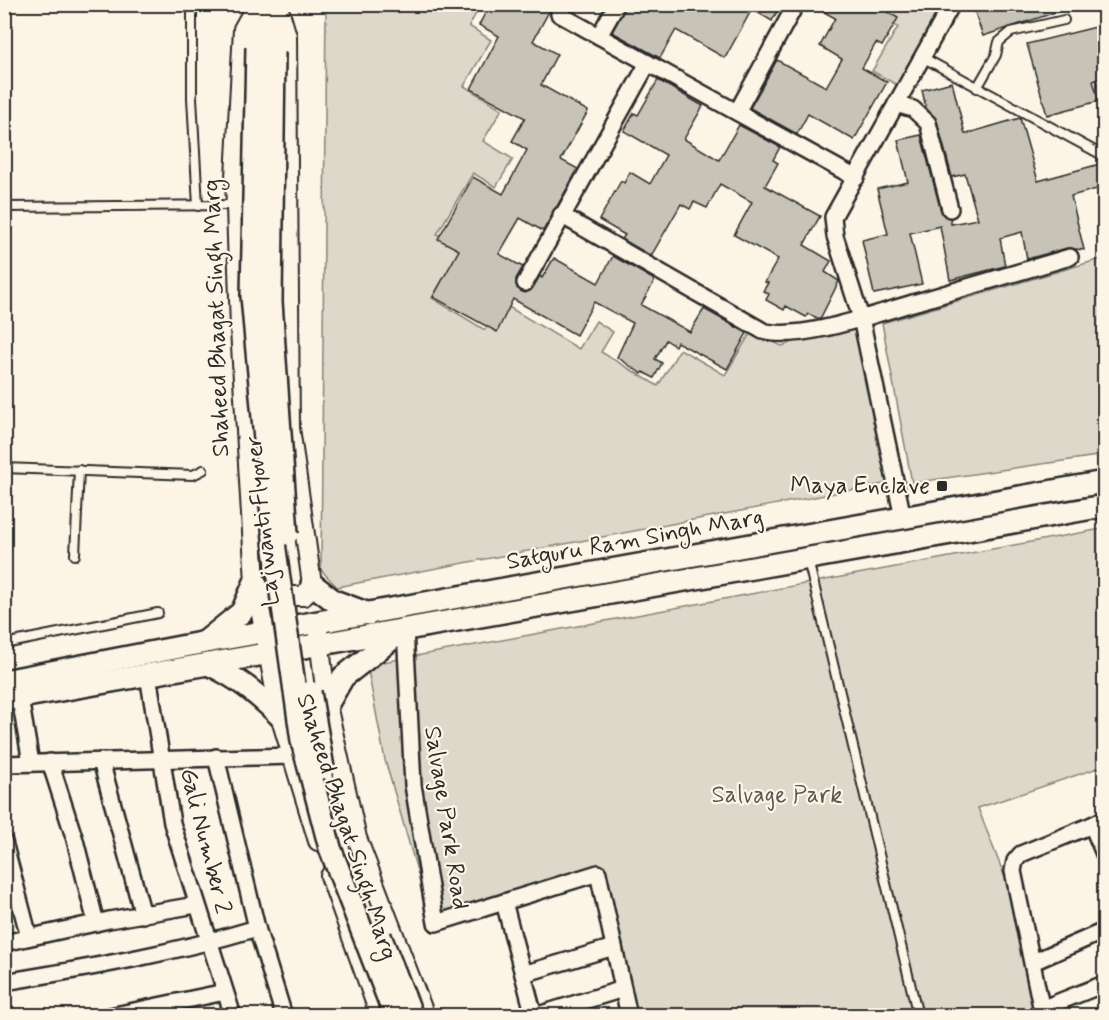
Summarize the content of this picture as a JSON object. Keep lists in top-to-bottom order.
{
  "streets": {
    "main road": ["Lajwanti Flyover", "Satguru Ram Singh Marg"],
    "street": ["Shaheed Bhagat Singh Marg", "Salvage Park Road", "Gali Number 2"]
  },
  "crossings": [
    ["Shaheed Bhagat Singh Marg", "Lajwanti Flyover"],
    ["Satguru Ram Singh Marg", "Salvage Park Road"]
  ],
  "parks": ["Salvage Park"],
  "places": {
    "transit": ["Maya Enclave"]
  }
}
